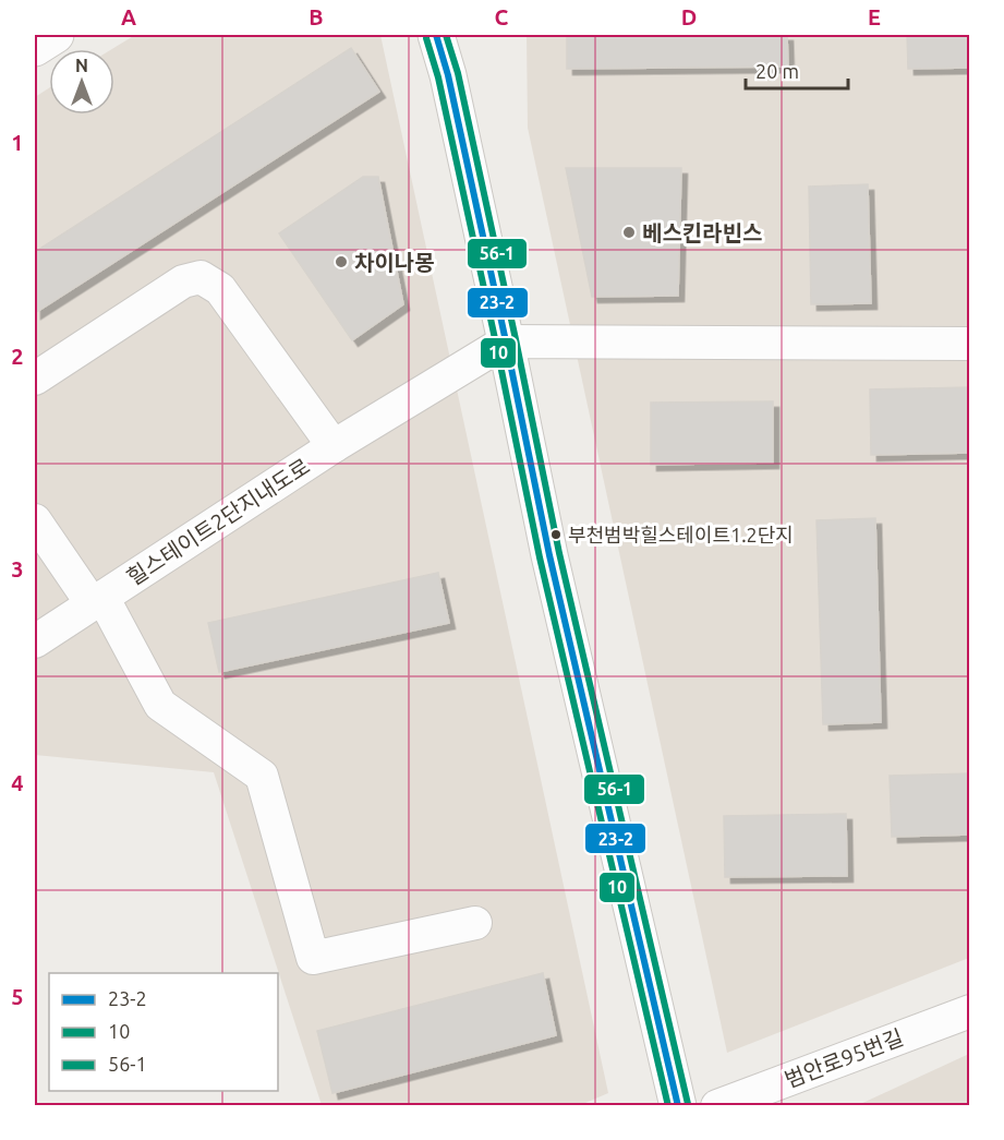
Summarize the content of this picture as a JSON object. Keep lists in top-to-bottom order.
{
  "streets": {
    "street": ["힐스테이트2단지내도로", "범안로95번길"]
  },
  "places": ["베스킨라빈스", "차이나몽", "부천범박힐스테이트1.2단지"],
  "lines": ["transit line 23-2", "transit line 56-1", "transit line 10"],
  "legend": ["23-2", "10", "56-1"],
  "scale_bar": "20 m",
  "north": "top",
  "grid": {
    "columns": [
      "A",
      "B",
      "C",
      "D",
      "E"
    ],
    "rows": [
      "1",
      "2",
      "3",
      "4",
      "5"
    ]
  }
}
